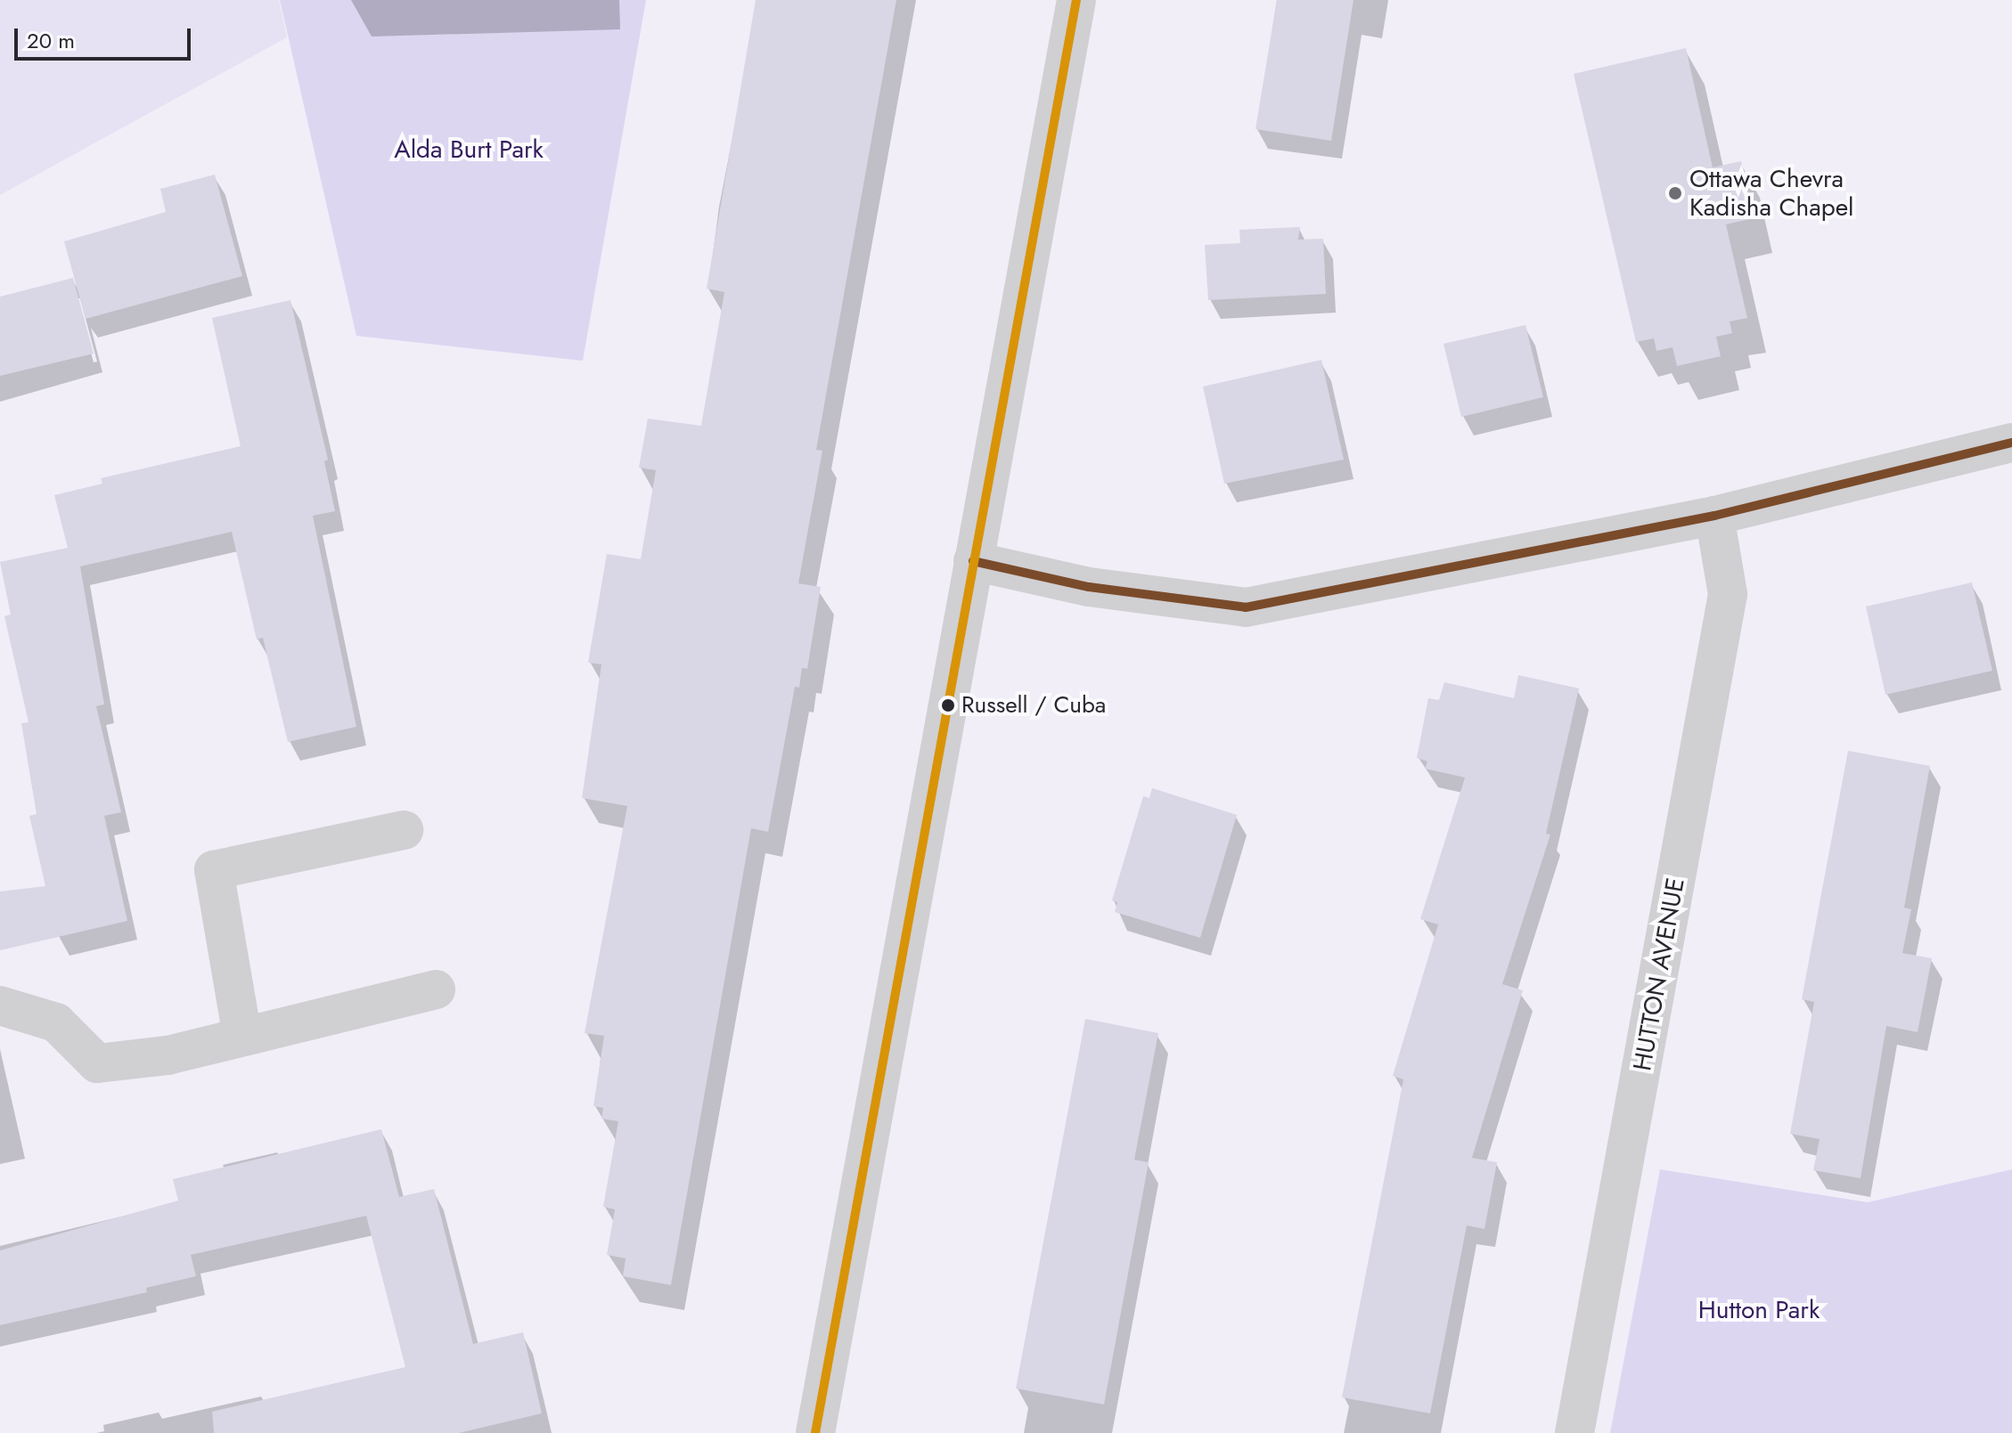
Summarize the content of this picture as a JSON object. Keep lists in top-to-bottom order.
{
  "streets": {
    "street": ["HUTTON AVENUE"]
  },
  "parks": ["Alda Burt Park", "Hutton Park"],
  "places": ["Ottawa Chevra Kadisha Chapel", "Russell / Cuba"],
  "scale_bar": "20 m"
}
